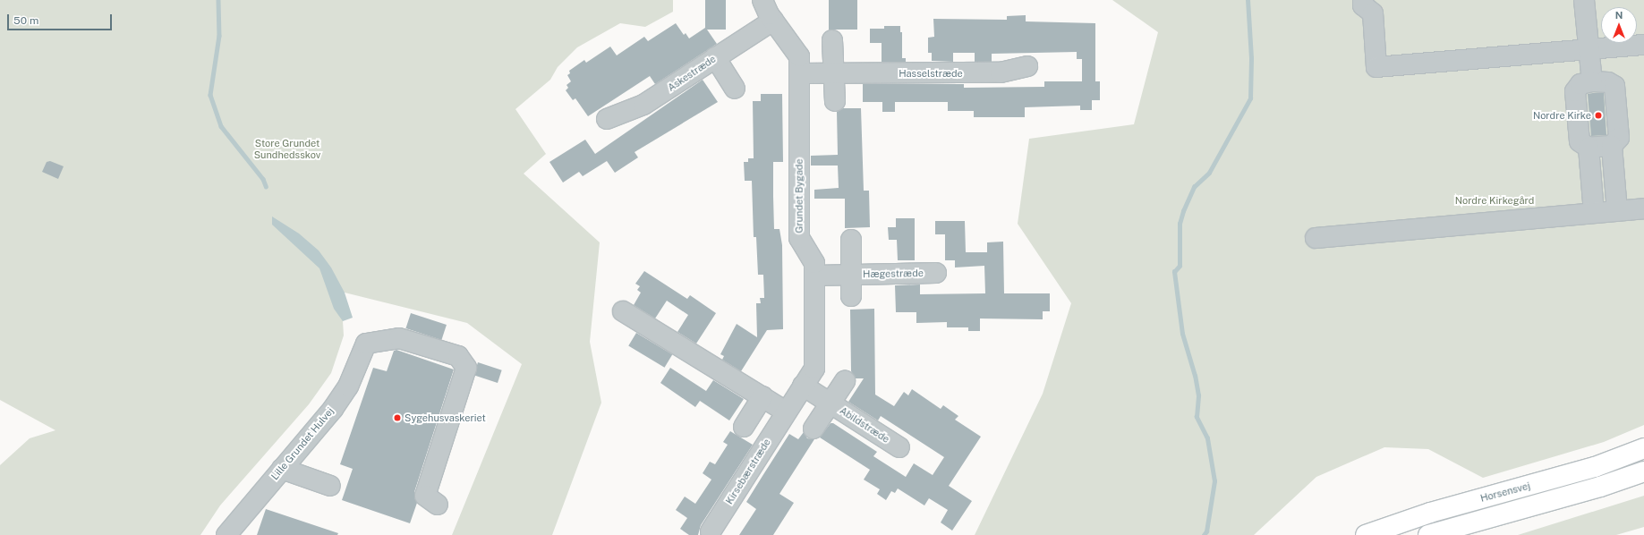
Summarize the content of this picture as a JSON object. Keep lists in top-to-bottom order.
{
  "streets": {
    "main road": ["Horsensvej"],
    "street": [
      "Askestræde",
      "Hasselstræde",
      "Grundet Bygade",
      "Hægestræde",
      "Abildstræde",
      "Lille Grundet Hulvej",
      "Kirsebærstræde"
    ]
  },
  "crossings": [
    ["Askestræde", "Grundet Bygade"],
    ["Hasselstræde", "Grundet Bygade"],
    ["Grundet Bygade", "Hægestræde"],
    ["Grundet Bygade", "Abildstræde"],
    ["Grundet Bygade", "Kirsebærstræde"]
  ],
  "parks": ["Store Grundet Sundhedsskov", "Nordre Kirkegård"],
  "places": ["Nordre Kirke", "Sygehusvaskeriet"],
  "scale_bar": "50 m",
  "north": "top"
}
